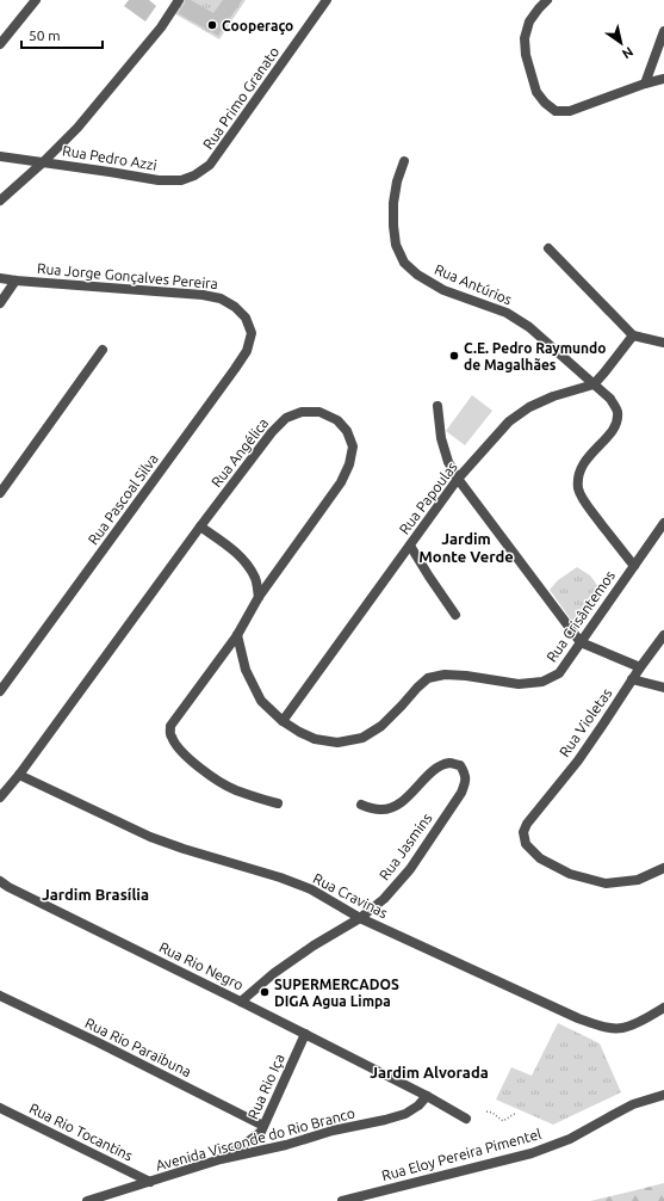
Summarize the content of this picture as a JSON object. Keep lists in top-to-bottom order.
{
  "streets": {
    "street": [
      "Rua Primo Granato",
      "Rua Pedro Azzi",
      "Rua Jorge Gonçalves Pereira",
      "Rua Antúrios",
      "Rua Angélica",
      "Rua Papoulas",
      "Rua Pascoal Silva",
      "Rua Crisântemos",
      "Rua Violetas",
      "Rua Jasmins",
      "Rua Cravinas",
      "Rua Rio Negro",
      "Rua Rio Paraibuna",
      "Rua Rio Iça",
      "Rua Rio Tocantins",
      "Avenida Visconde do Rio Branco",
      "Rua Eloy Pereira Pimentel"
    ]
  },
  "crossings": [
    ["Rua Primo Granato", "Rua Pedro Azzi"],
    ["Rua Jorge Gonçalves Pereira", "Rua Pascoal Silva"],
    ["Rua Antúrios", "Rua Papoulas"],
    ["Rua Antúrios", "Rua Crisântemos"],
    ["Rua Angélica", "Rua Crisântemos"],
    ["Rua Angélica", "Rua Cravinas"],
    ["Rua Papoulas", "Rua Crisântemos"],
    ["Rua Jasmins", "Rua Cravinas"],
    ["Rua Jasmins", "Rua Rio Negro"],
    ["Rua Rio Negro", "Rua Rio Iça"],
    ["Rua Rio Negro", "Avenida Visconde do Rio Branco"],
    ["Rua Rio Paraibuna", "Rua Rio Iça"],
    ["Rua Rio Paraibuna", "Avenida Visconde do Rio Branco"],
    ["Rua Rio Iça", "Avenida Visconde do Rio Branco"],
    ["Rua Rio Tocantins", "Avenida Visconde do Rio Branco"]
  ],
  "districts": ["Jardim Monte Verde", "Jardim Brasília", "Jardim Alvorada"],
  "places": ["Cooperaço", "C.E. Pedro Raymundo de Magalhães", "SUPERMERCADOS DIGA Agua Limpa"],
  "scale_bar": "50 m",
  "north": "bottom right"
}
